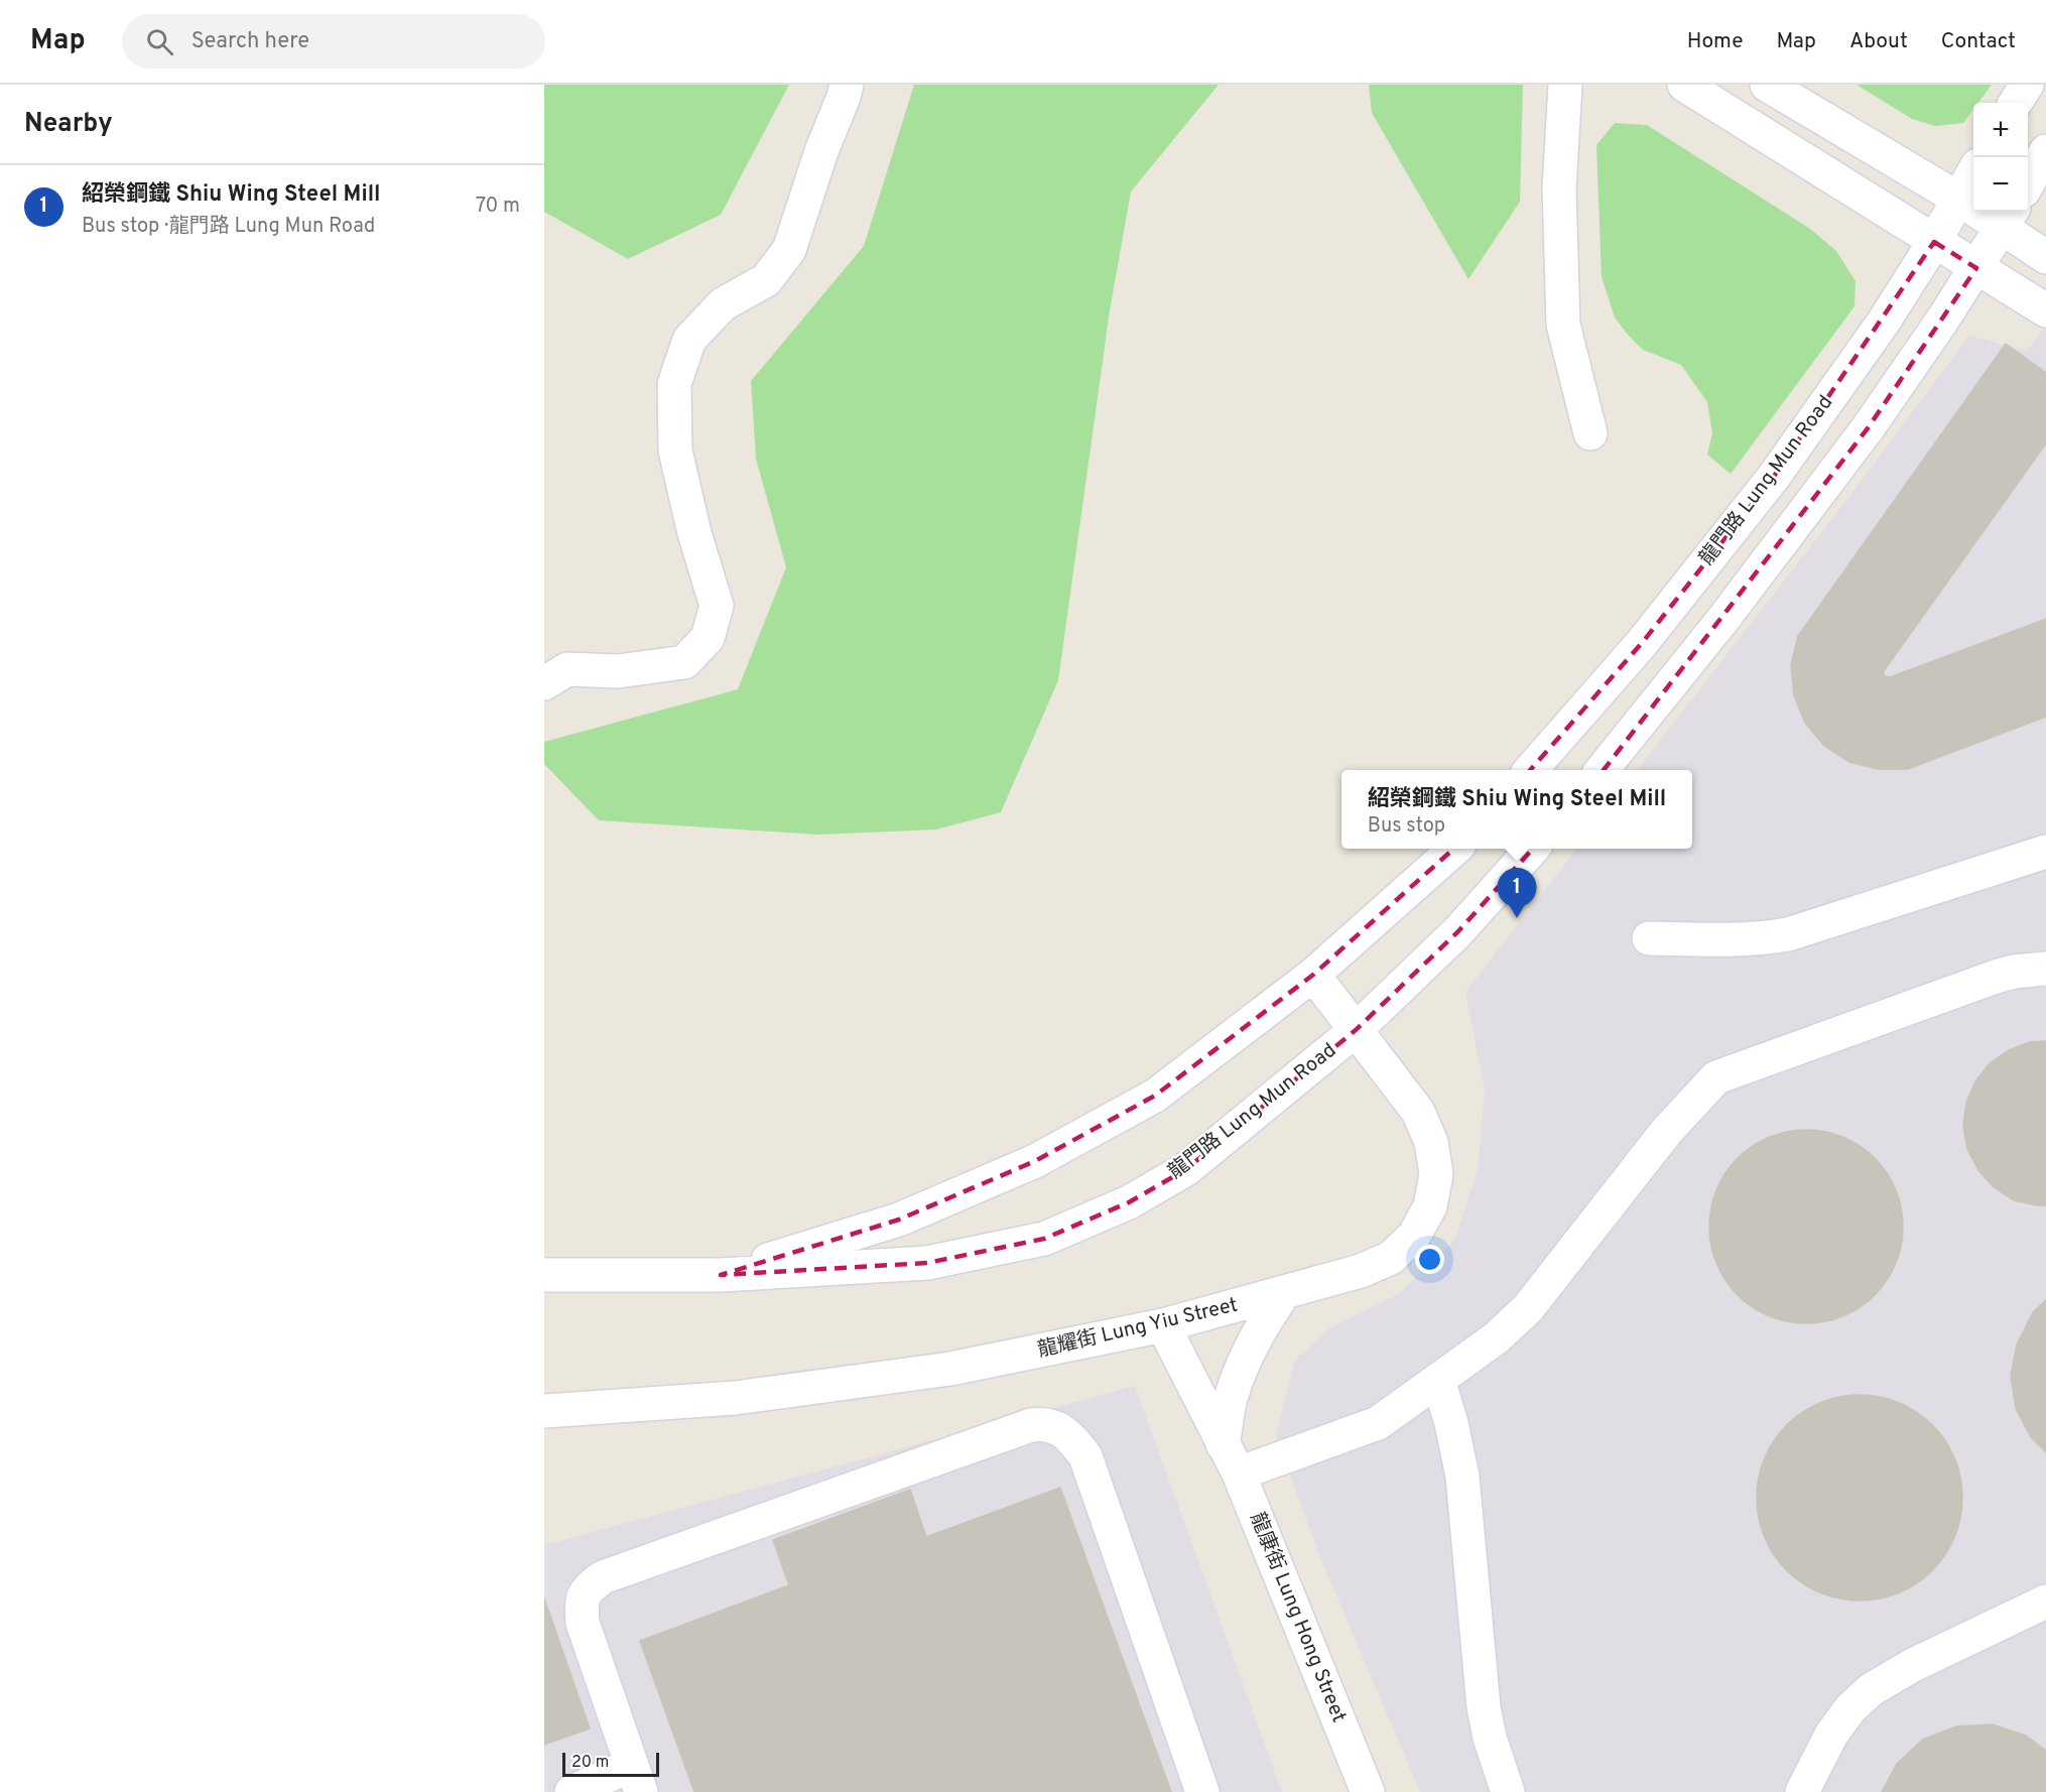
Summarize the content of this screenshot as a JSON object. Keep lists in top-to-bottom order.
{
  "streets": {
    "street": ["龍門路 Lung Mun Road", "龍耀街 Lung Yiu Street", "龍康街 Lung Hong Street"]
  },
  "crossings": [
    ["龍門路 Lung Mun Road", "龍耀街 Lung Yiu Street"],
    ["龍耀街 Lung Yiu Street", "龍康街 Lung Hong Street"]
  ],
  "scale_bar": "20 m",
  "page": {
    "header": "Map",
    "search": "Search here",
    "nav": [
      "Home",
      "Map",
      "About",
      "Contact"
    ],
    "heading": "Nearby",
    "map_buttons": ["+", "−"],
    "list": [
      {
        "mark": "1",
        "name": "紹榮鋼鐵 Shiu Wing Steel Mill",
        "note": "Bus stop · 龍門路 Lung Mun Road",
        "value": "70 m"
      }
    ],
    "popup": ["紹榮鋼鐵 Shiu Wing Steel Mill", "Bus stop"],
    "pins": "1",
    "scale": "20 m"
  }
}
